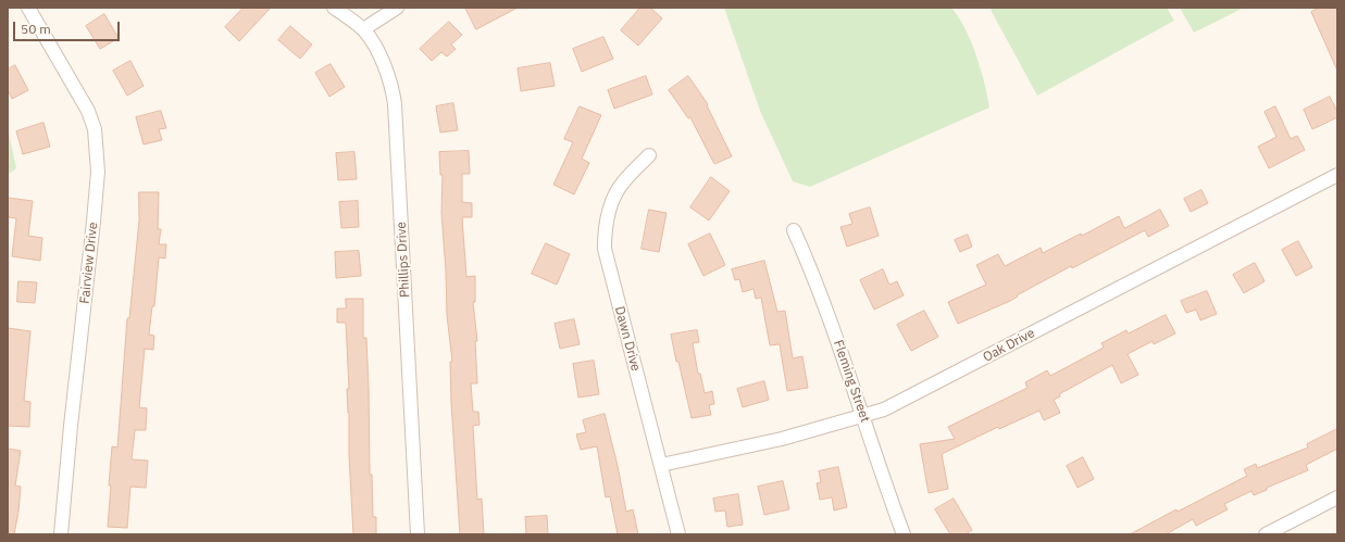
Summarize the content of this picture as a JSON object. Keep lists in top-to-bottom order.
{
  "streets": {
    "street": [
      "Phillips Drive",
      "Fairview Drive",
      "Dawn Drive",
      "Oak Drive",
      "Fleming Street"
    ]
  },
  "crossings": [
    ["Dawn Drive", "Oak Drive"],
    ["Oak Drive", "Fleming Street"]
  ],
  "scale_bar": "50 m"
}
